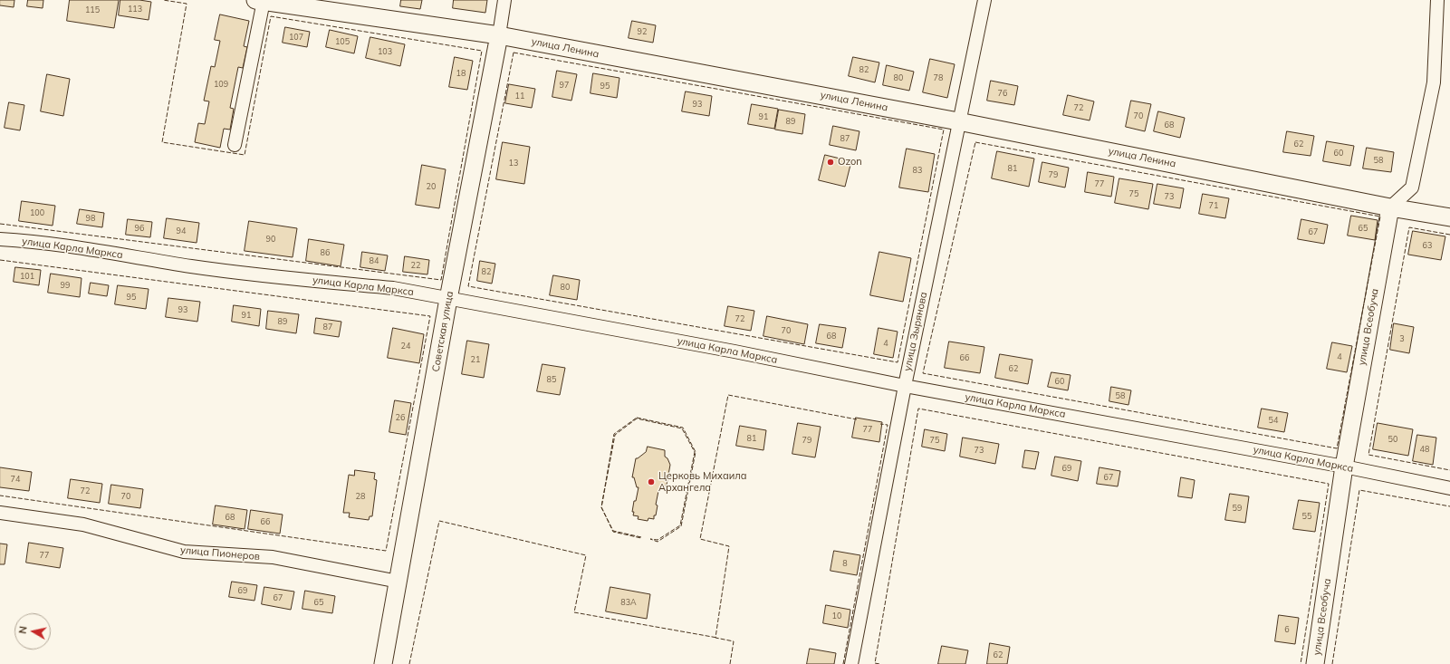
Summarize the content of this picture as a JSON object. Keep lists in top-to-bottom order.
{
  "streets": {
    "main road": ["улица Ленина", "улица Всеобуча", "Советская улица"],
    "street": ["улица Карла Маркса", "улица Зырянова", "улица Пионеров"]
  },
  "crossings": [
    ["улица Ленина", "улица Всеобуча"],
    ["улица Ленина", "Советская улица"],
    ["улица Ленина", "улица Зырянова"],
    ["улица Карла Маркса", "улица Всеобуча"],
    ["улица Карла Маркса", "Советская улица"],
    ["улица Карла Маркса", "улица Зырянова"],
    ["Советская улица", "улица Пионеров"]
  ],
  "places": ["Ozon", "Церковь Михаила Архангела"],
  "house_numbers": [
    "113",
    "115",
    "92",
    "107",
    "105",
    "103",
    "82",
    "18",
    "80",
    "78",
    "109",
    "97",
    "95",
    "76",
    "11",
    "93",
    "72",
    "70",
    "91",
    "89",
    "68",
    "87",
    "62",
    "60",
    "58",
    "13",
    "81",
    "83",
    "79",
    "77",
    "20",
    "75",
    "73",
    "71",
    "100",
    "98",
    "96",
    "65",
    "94",
    "67",
    "90",
    "63",
    "86",
    "84",
    "22",
    "82",
    "101",
    "99",
    "80",
    "95",
    "93",
    "91",
    "72",
    "89",
    "87",
    "70",
    "68",
    "3",
    "4",
    "24",
    "4",
    "66",
    "21",
    "62",
    "85",
    "60",
    "58",
    "26",
    "54",
    "77",
    "81",
    "50",
    "79",
    "75",
    "48",
    "73",
    "69",
    "67",
    "74",
    "72",
    "70",
    "28",
    "59",
    "55",
    "68",
    "66",
    "77",
    "8",
    "69",
    "67",
    "65",
    "83А",
    "10",
    "6",
    "62"
  ],
  "north": "left"
}
